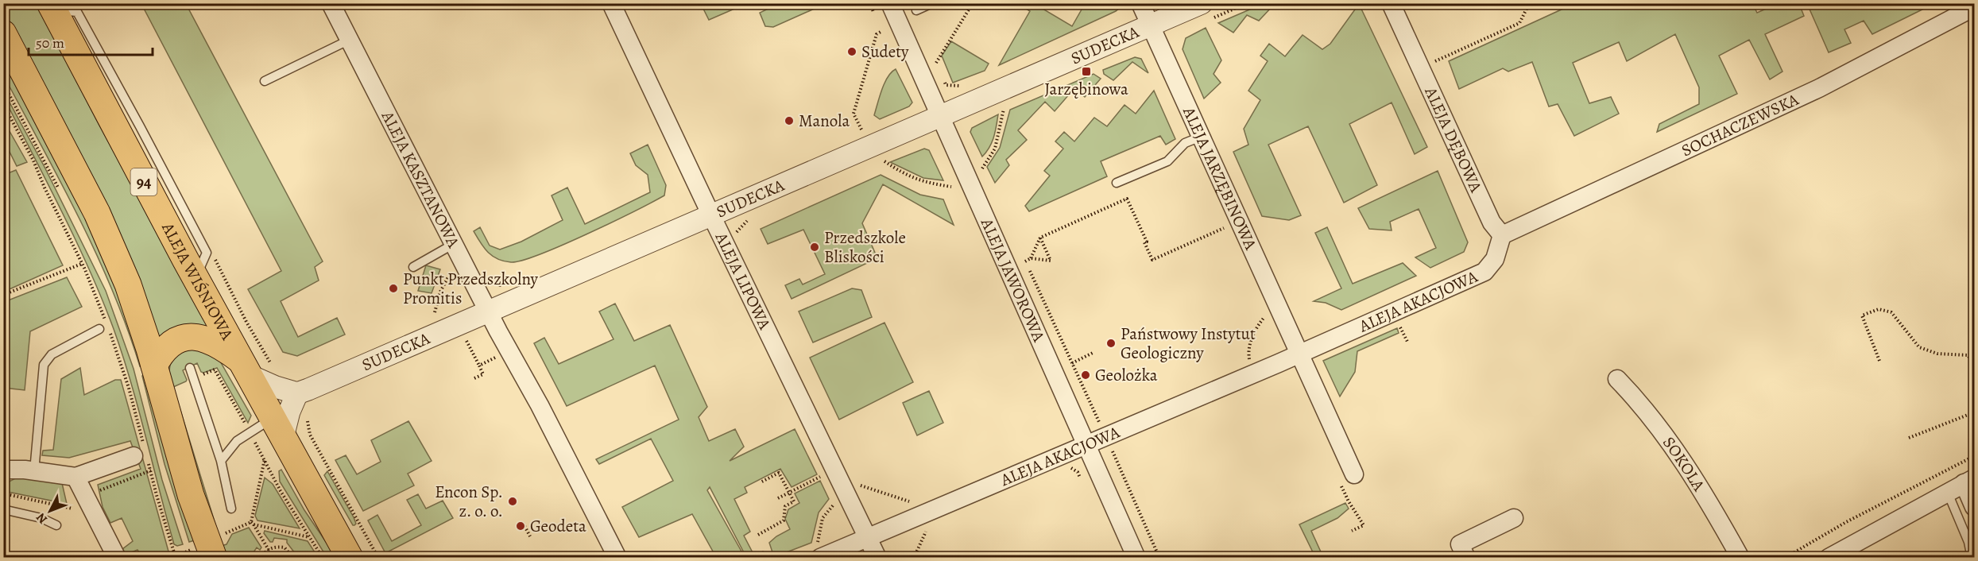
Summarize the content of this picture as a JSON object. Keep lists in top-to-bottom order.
{
  "streets": {
    "main road": ["94", "ALEJA WIŚNIOWA"],
    "street": [
      "SUDECKA",
      "SOCHACZEWSKA",
      "ALEJA DĘBOWA",
      "ALEJA JARZĘBINOWA",
      "ALEJA KASZTANOWA",
      "ALEJA JAWOROWA",
      "ALEJA LIPOWA",
      "ALEJA AKACJOWA",
      "SOKOLA"
    ]
  },
  "crossings": [
    ["SUDECKA", "ALEJA JARZĘBINOWA"],
    ["SUDECKA", "ALEJA KASZTANOWA"],
    ["SUDECKA", "ALEJA JAWOROWA"],
    ["SUDECKA", "ALEJA LIPOWA"],
    ["SOCHACZEWSKA", "ALEJA DĘBOWA"],
    ["SOCHACZEWSKA", "ALEJA AKACJOWA"],
    ["ALEJA DĘBOWA", "ALEJA AKACJOWA"],
    ["ALEJA JARZĘBINOWA", "ALEJA AKACJOWA"],
    ["ALEJA JAWOROWA", "ALEJA AKACJOWA"],
    ["ALEJA LIPOWA", "ALEJA AKACJOWA"]
  ],
  "places": {
    "other": [
      "Sudety",
      "Manola",
      "Przedszkole Bliskości",
      "Punkt Przedszkolny Promitis",
      "Państwowy Instytut Geologiczny",
      "Geolożka",
      "Encon Sp. z. o. o.",
      "Geodeta"
    ],
    "transit": ["Jarzębinowa"]
  },
  "scale_bar": "50 m",
  "north": "bottom left"
}
